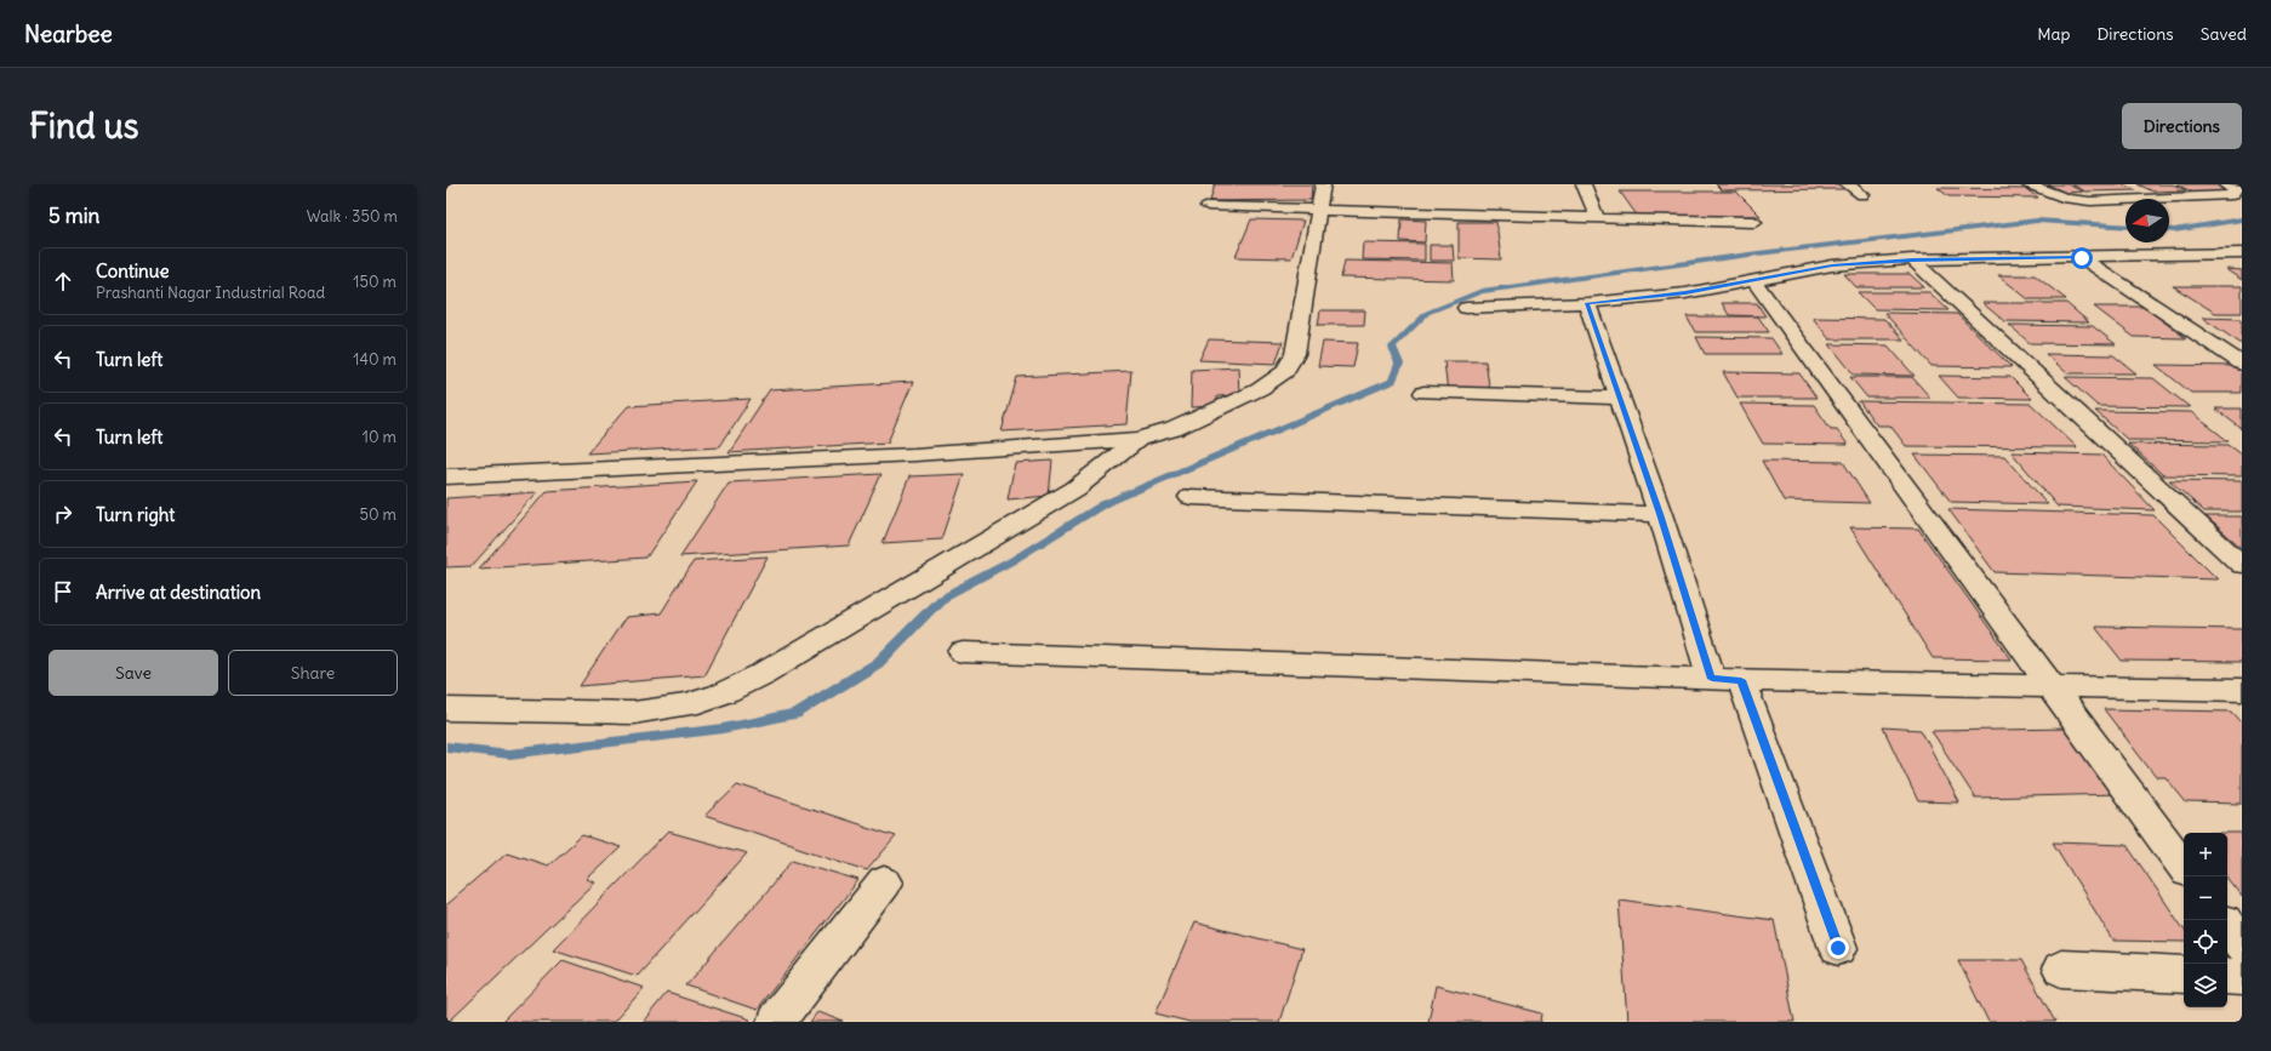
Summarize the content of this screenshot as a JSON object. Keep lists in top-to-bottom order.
{
  "north": "left",
  "page": {
    "header": "Nearbee",
    "nav": ["Map", "Directions", "Saved"],
    "buttons": [
      "Directions",
      ["Save", "Share"]
    ],
    "title": "Find us",
    "heading": ["5 min", "Walk · 350 m"],
    "list": [
      ["Continue", "Prashanti Nagar Industrial Road", "150 m"],
      ["Turn left", "140 m"],
      ["Turn left", "10 m"],
      ["Turn right", "50 m"],
      "Arrive at destination"
    ],
    "map_buttons": ["+", "−"]
  }
}
